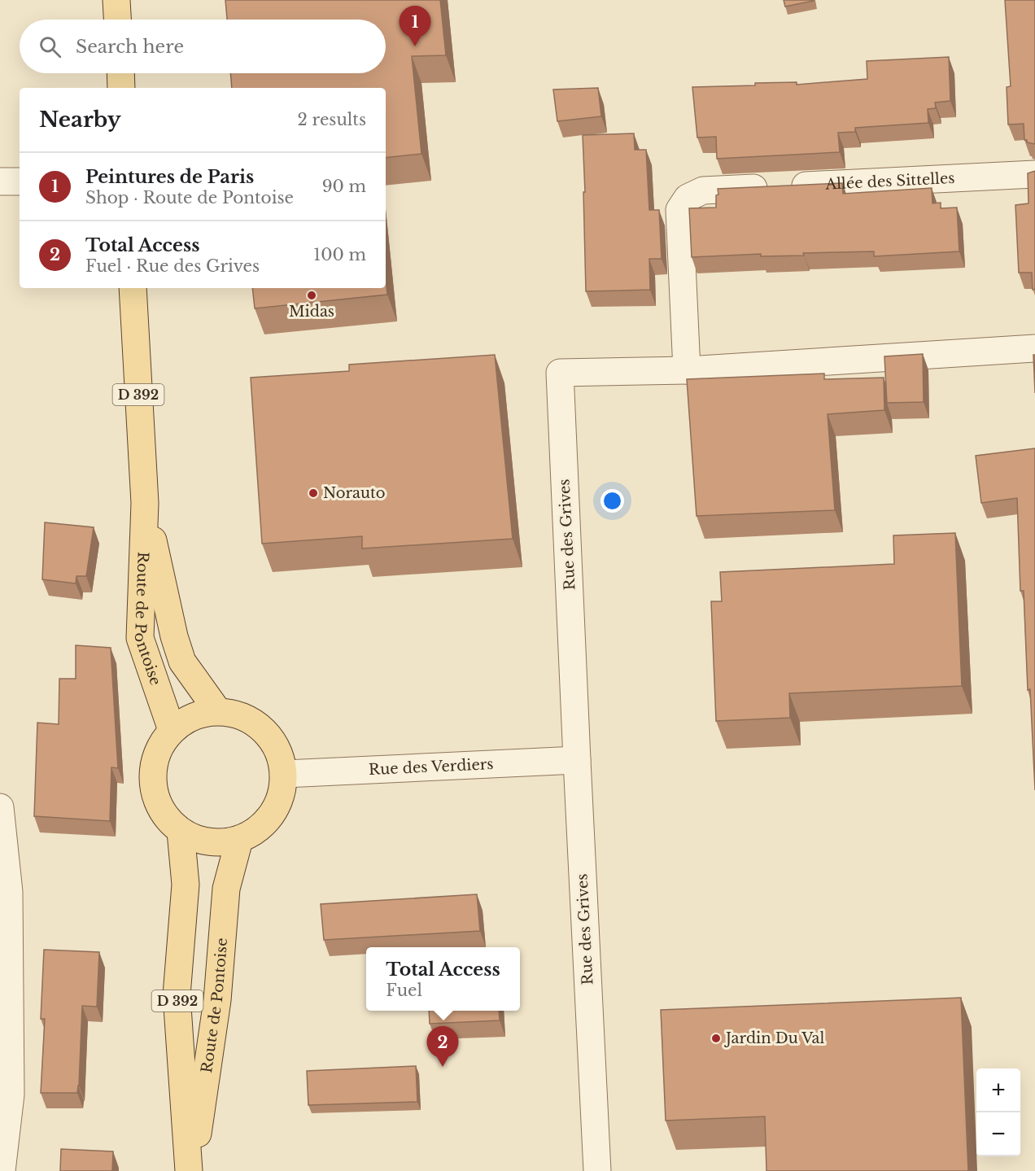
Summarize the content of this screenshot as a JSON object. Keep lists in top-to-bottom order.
{
  "streets": {
    "main road": ["D 392", "Route de Pontoise"],
    "street": ["Allée des Sittelles", "Rue des Grives", "Rue des Verdiers"]
  },
  "crossings": [
    ["Allée des Sittelles", "Rue des Grives"],
    ["Rue des Grives", "Rue des Verdiers"],
    ["Route de Pontoise", "Rue des Verdiers"]
  ],
  "places": ["Midas", "Norauto", "Jardin Du Val"],
  "page": {
    "pins": ["1", "2"],
    "search": "Search here",
    "heading": ["Nearby", "2 results"],
    "list": [
      {
        "mark": "1",
        "name": "Peintures de Paris",
        "note": "Shop · Route de Pontoise",
        "value": "90 m"
      },
      {
        "mark": "2",
        "name": "Total Access",
        "note": "Fuel · Rue des Grives",
        "value": "100 m"
      }
    ],
    "popup": ["Total Access", "Fuel"],
    "map_buttons": ["+", "−"]
  }
}
